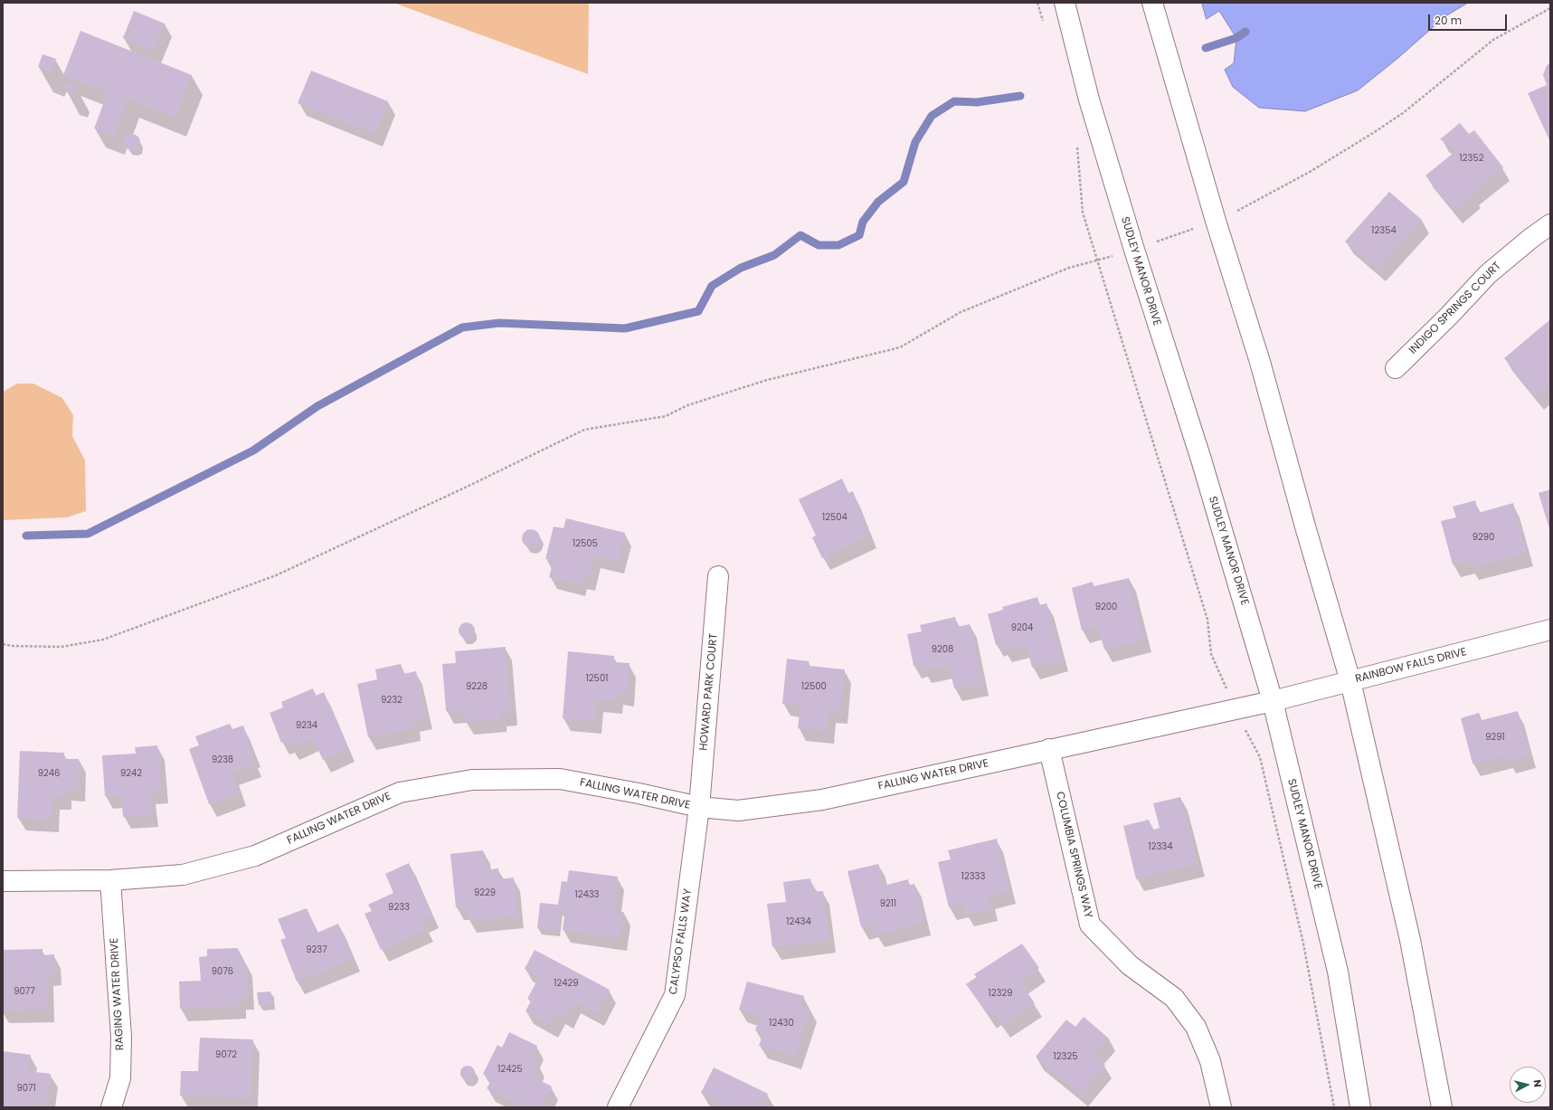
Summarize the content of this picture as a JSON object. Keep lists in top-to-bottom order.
{
  "streets": {
    "street": [
      "SUDLEY MANOR DRIVE",
      "INDIGO SPRINGS COURT",
      "RAINBOW FALLS DRIVE",
      "HOWARD PARK COURT",
      "FALLING WATER DRIVE",
      "COLUMBIA SPRINGS WAY",
      "CALYPSO FALLS WAY",
      "RAGING WATER DRIVE"
    ]
  },
  "crossings": [
    ["SUDLEY MANOR DRIVE", "RAINBOW FALLS DRIVE"],
    ["SUDLEY MANOR DRIVE", "FALLING WATER DRIVE"],
    ["RAINBOW FALLS DRIVE", "FALLING WATER DRIVE"],
    ["HOWARD PARK COURT", "FALLING WATER DRIVE"],
    ["HOWARD PARK COURT", "CALYPSO FALLS WAY"],
    ["FALLING WATER DRIVE", "COLUMBIA SPRINGS WAY"],
    ["FALLING WATER DRIVE", "CALYPSO FALLS WAY"],
    ["FALLING WATER DRIVE", "RAGING WATER DRIVE"]
  ],
  "house_numbers": [
    "12352",
    "12354",
    "12504",
    "9290",
    "12505",
    "9200",
    "9204",
    "9208",
    "12501",
    "9228",
    "12500",
    "9232",
    "9234",
    "9291",
    "9238",
    "9246",
    "9242",
    "12334",
    "12333",
    "9229",
    "12433",
    "9211",
    "9233",
    "12434",
    "9237",
    "9076",
    "12429",
    "9077",
    "12329",
    "12430",
    "9072",
    "12325",
    "12425",
    "9071"
  ],
  "scale_bar": "20 m",
  "north": "right"
}
